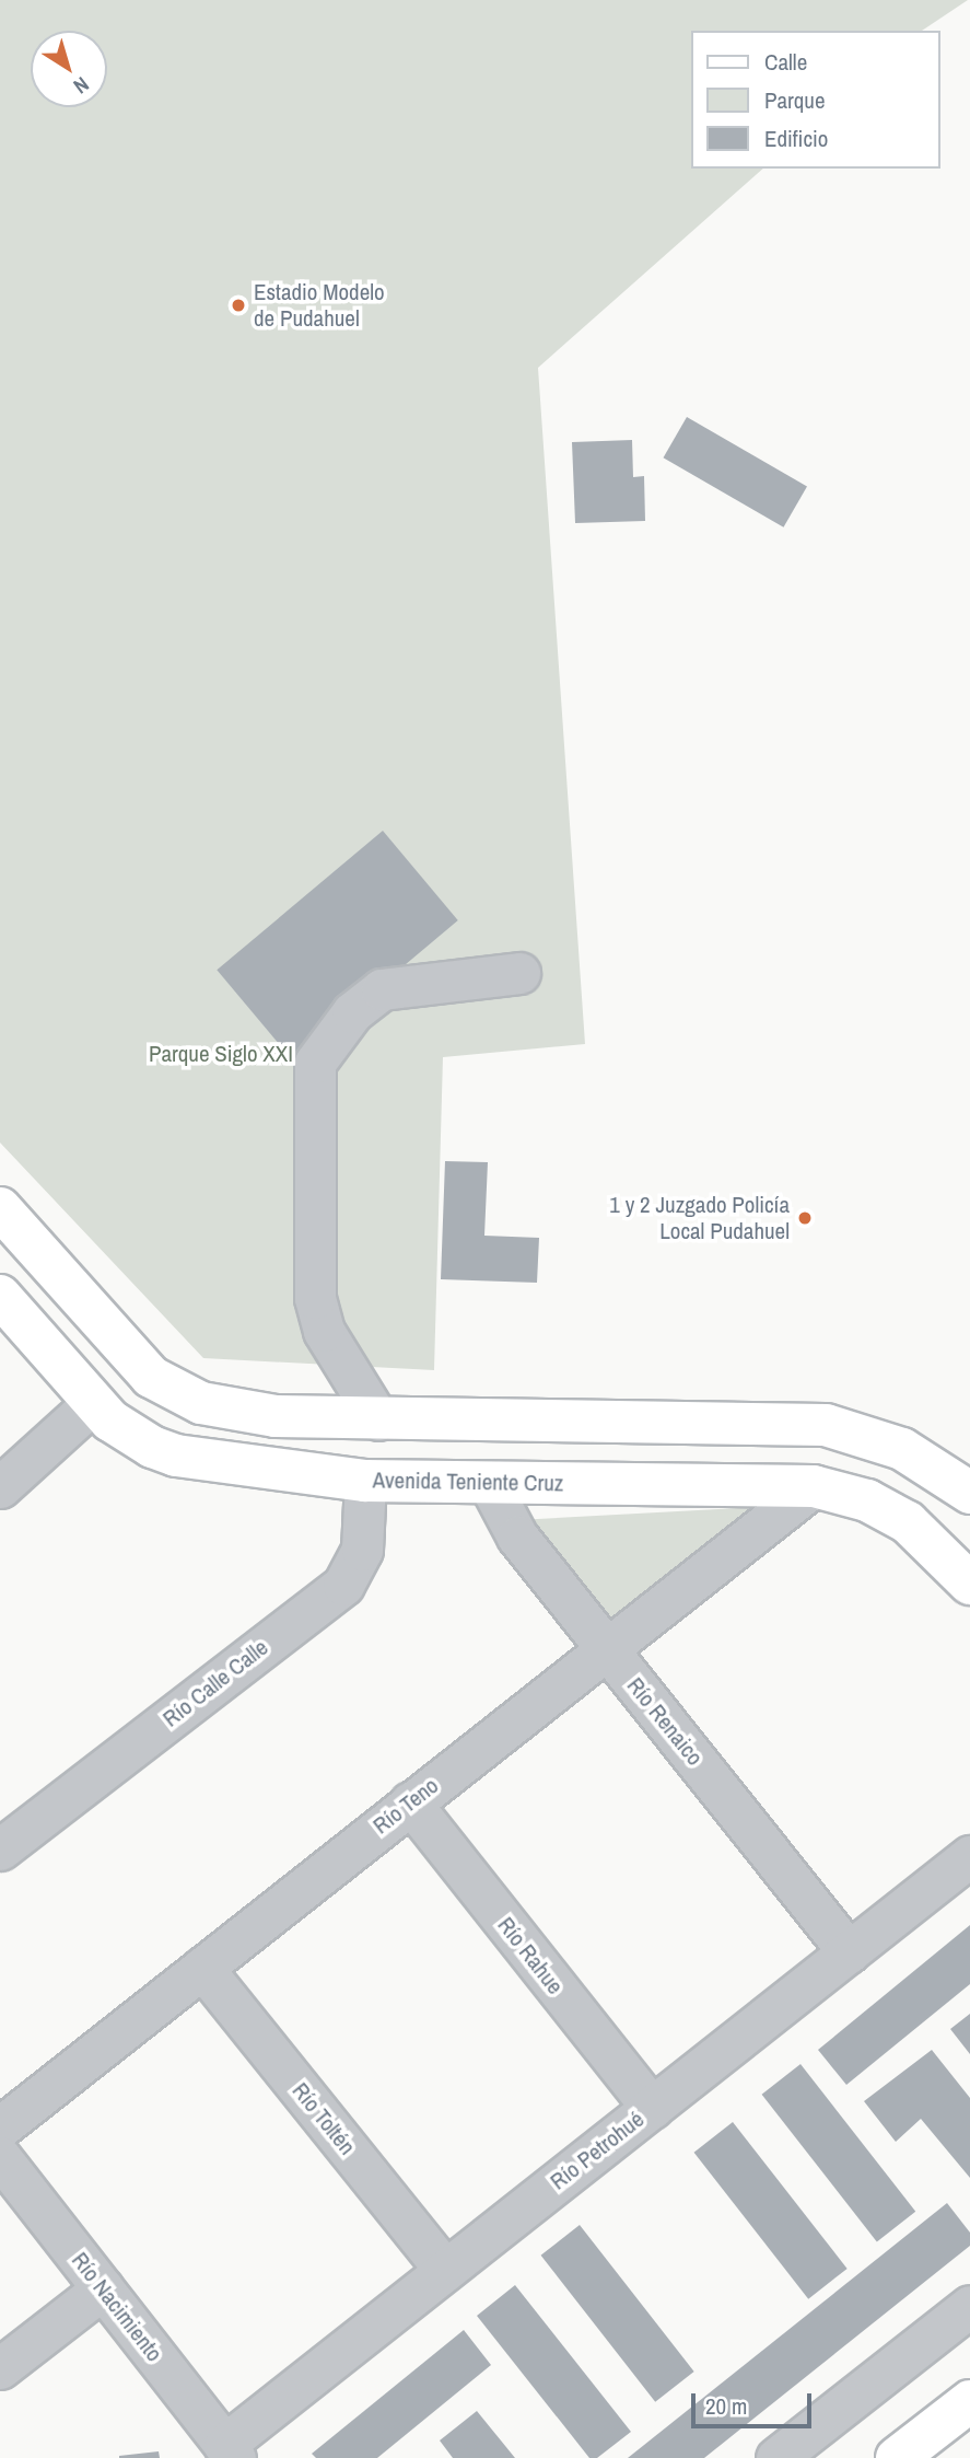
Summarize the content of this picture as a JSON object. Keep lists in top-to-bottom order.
{
  "streets": {
    "main road": ["Avenida Teniente Cruz"],
    "street": [
      "Río Calle Calle",
      "Río Renaico",
      "Río Teno",
      "Río Rahue",
      "Río Toltén",
      "Río Petrohué",
      "Río Nacimiento"
    ]
  },
  "crossings": [
    ["Avenida Teniente Cruz", "Río Calle Calle"],
    ["Avenida Teniente Cruz", "Río Renaico"],
    ["Avenida Teniente Cruz", "Río Teno"],
    ["Río Renaico", "Río Teno"],
    ["Río Renaico", "Río Petrohué"],
    ["Río Teno", "Río Rahue"],
    ["Río Teno", "Río Toltén"],
    ["Río Rahue", "Río Petrohué"],
    ["Río Toltén", "Río Petrohué"],
    ["Río Petrohué", "Río Nacimiento"]
  ],
  "parks": ["Parque Siglo XXI"],
  "places": ["Estadio Modelo de Pudahuel", "1 y 2 Juzgado Policía Local Pudahuel"],
  "legend": ["Calle", "Parque", "Edificio"],
  "scale_bar": "20 m",
  "north": "bottom right"
}
